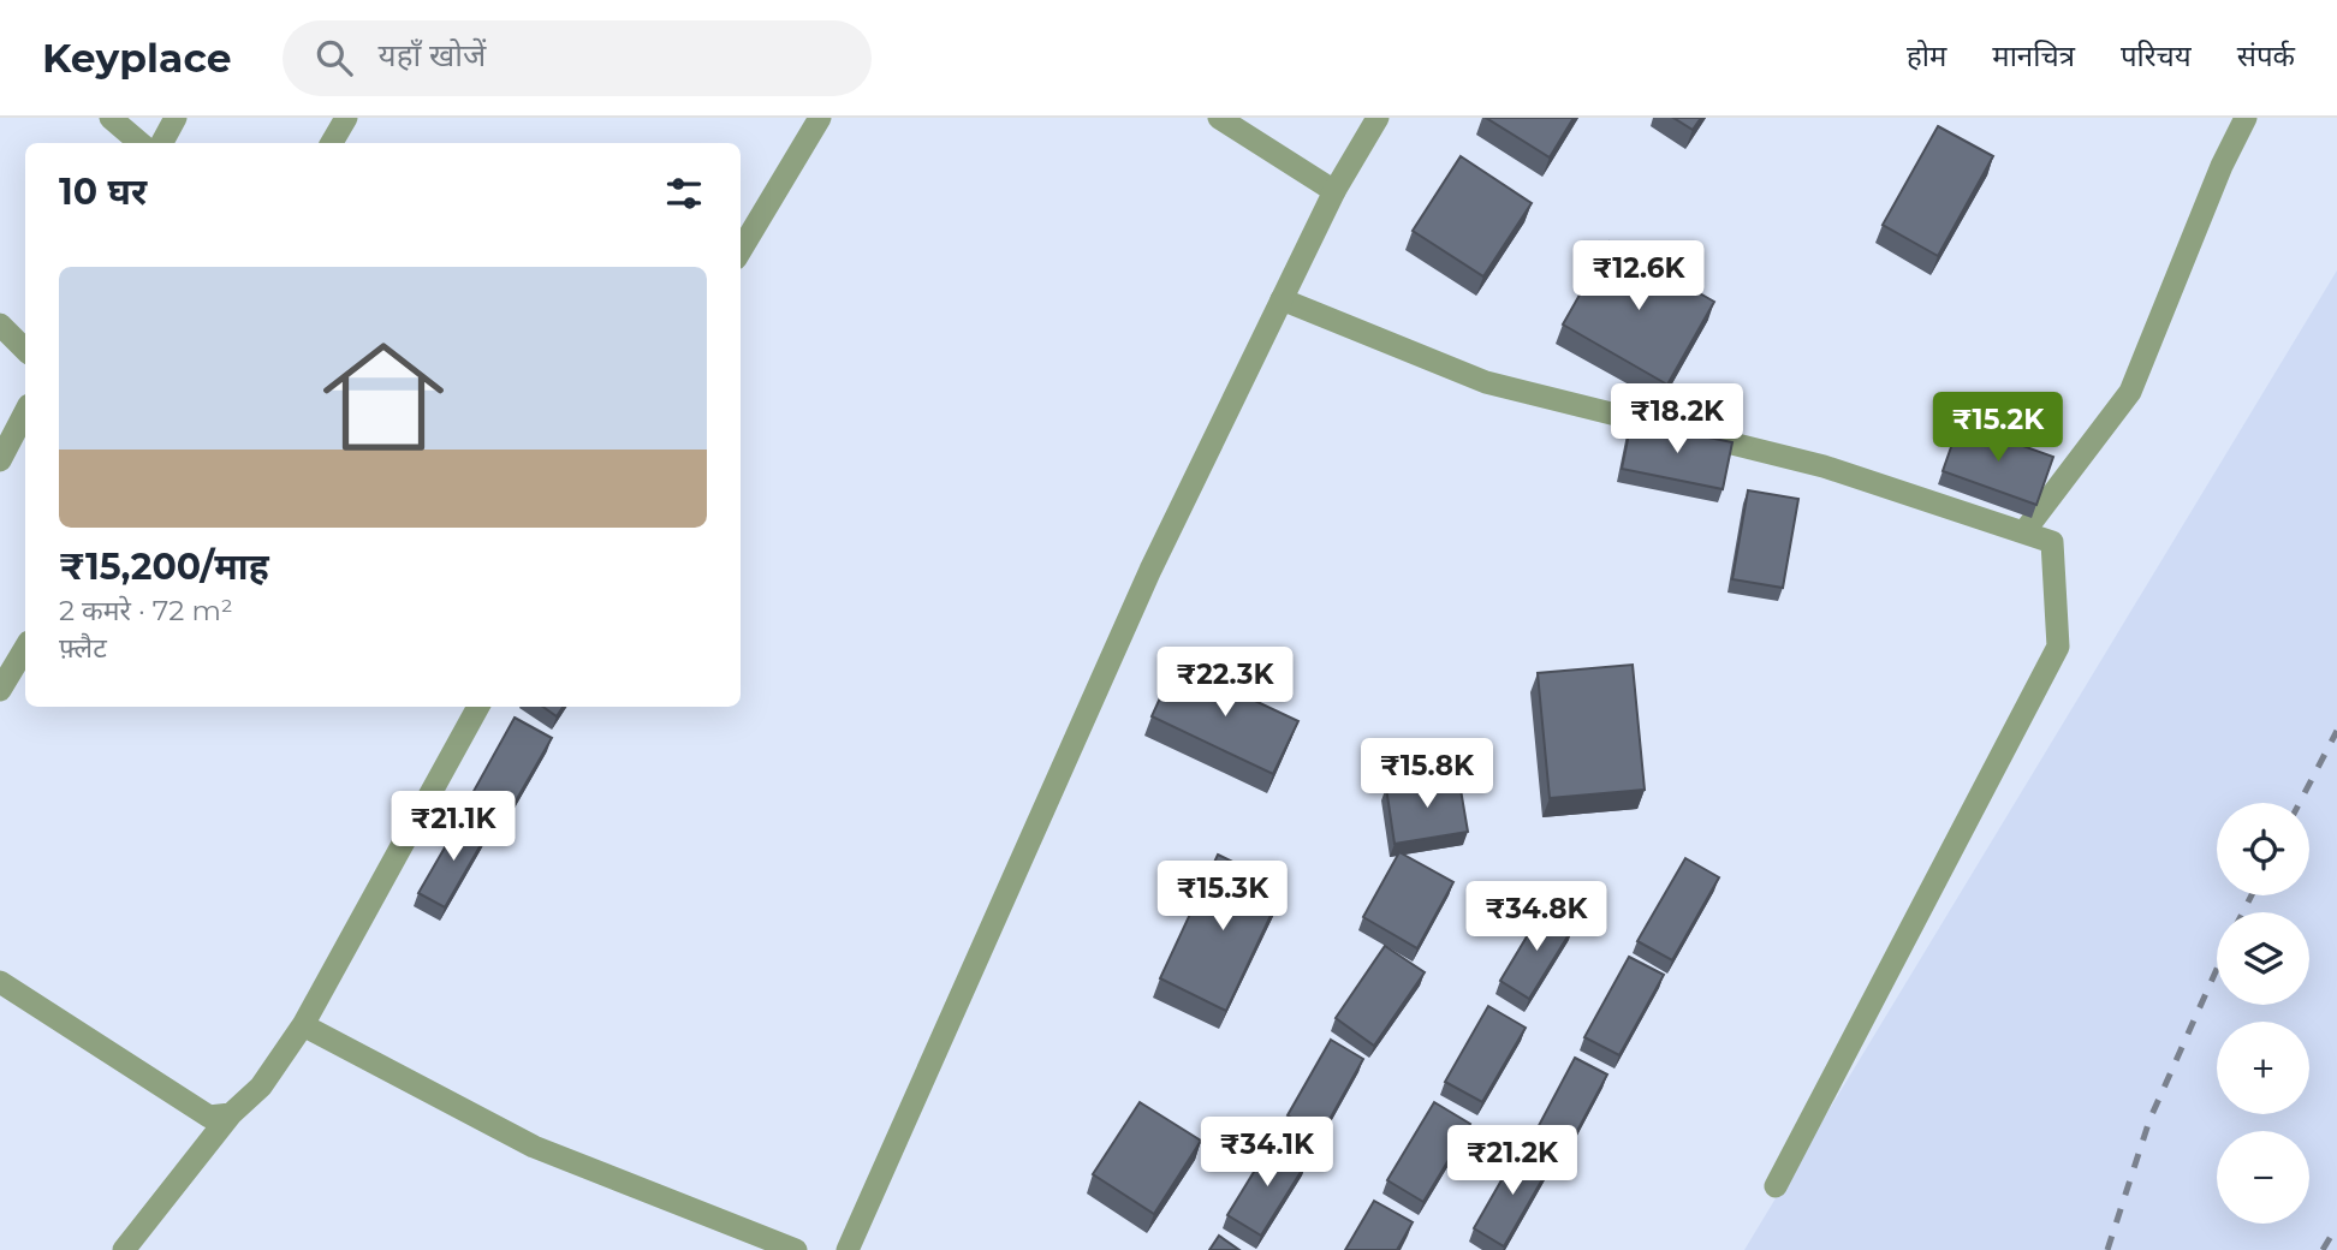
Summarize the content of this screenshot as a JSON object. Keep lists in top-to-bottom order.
{
  "page": {
    "header": "Keyplace",
    "search": "यहाँ खोजें",
    "nav": [
      "होम",
      "मानचित्र",
      "परिचय",
      "संपर्क"
    ],
    "heading": "10 घर",
    "price": [
      "₹12.6K",
      "₹18.2K",
      "₹15.2K",
      "₹22.3K",
      "₹15.8K",
      "₹21.1K",
      "₹15.3K",
      "₹34.8K",
      "₹34.1K",
      "₹21.2K"
    ],
    "list": [
      {
        "name": "₹15,200/माह",
        "note": "2 कमरे · 72 m² · फ़्लैट"
      }
    ],
    "map_buttons": ["+", "−"]
  }
}
